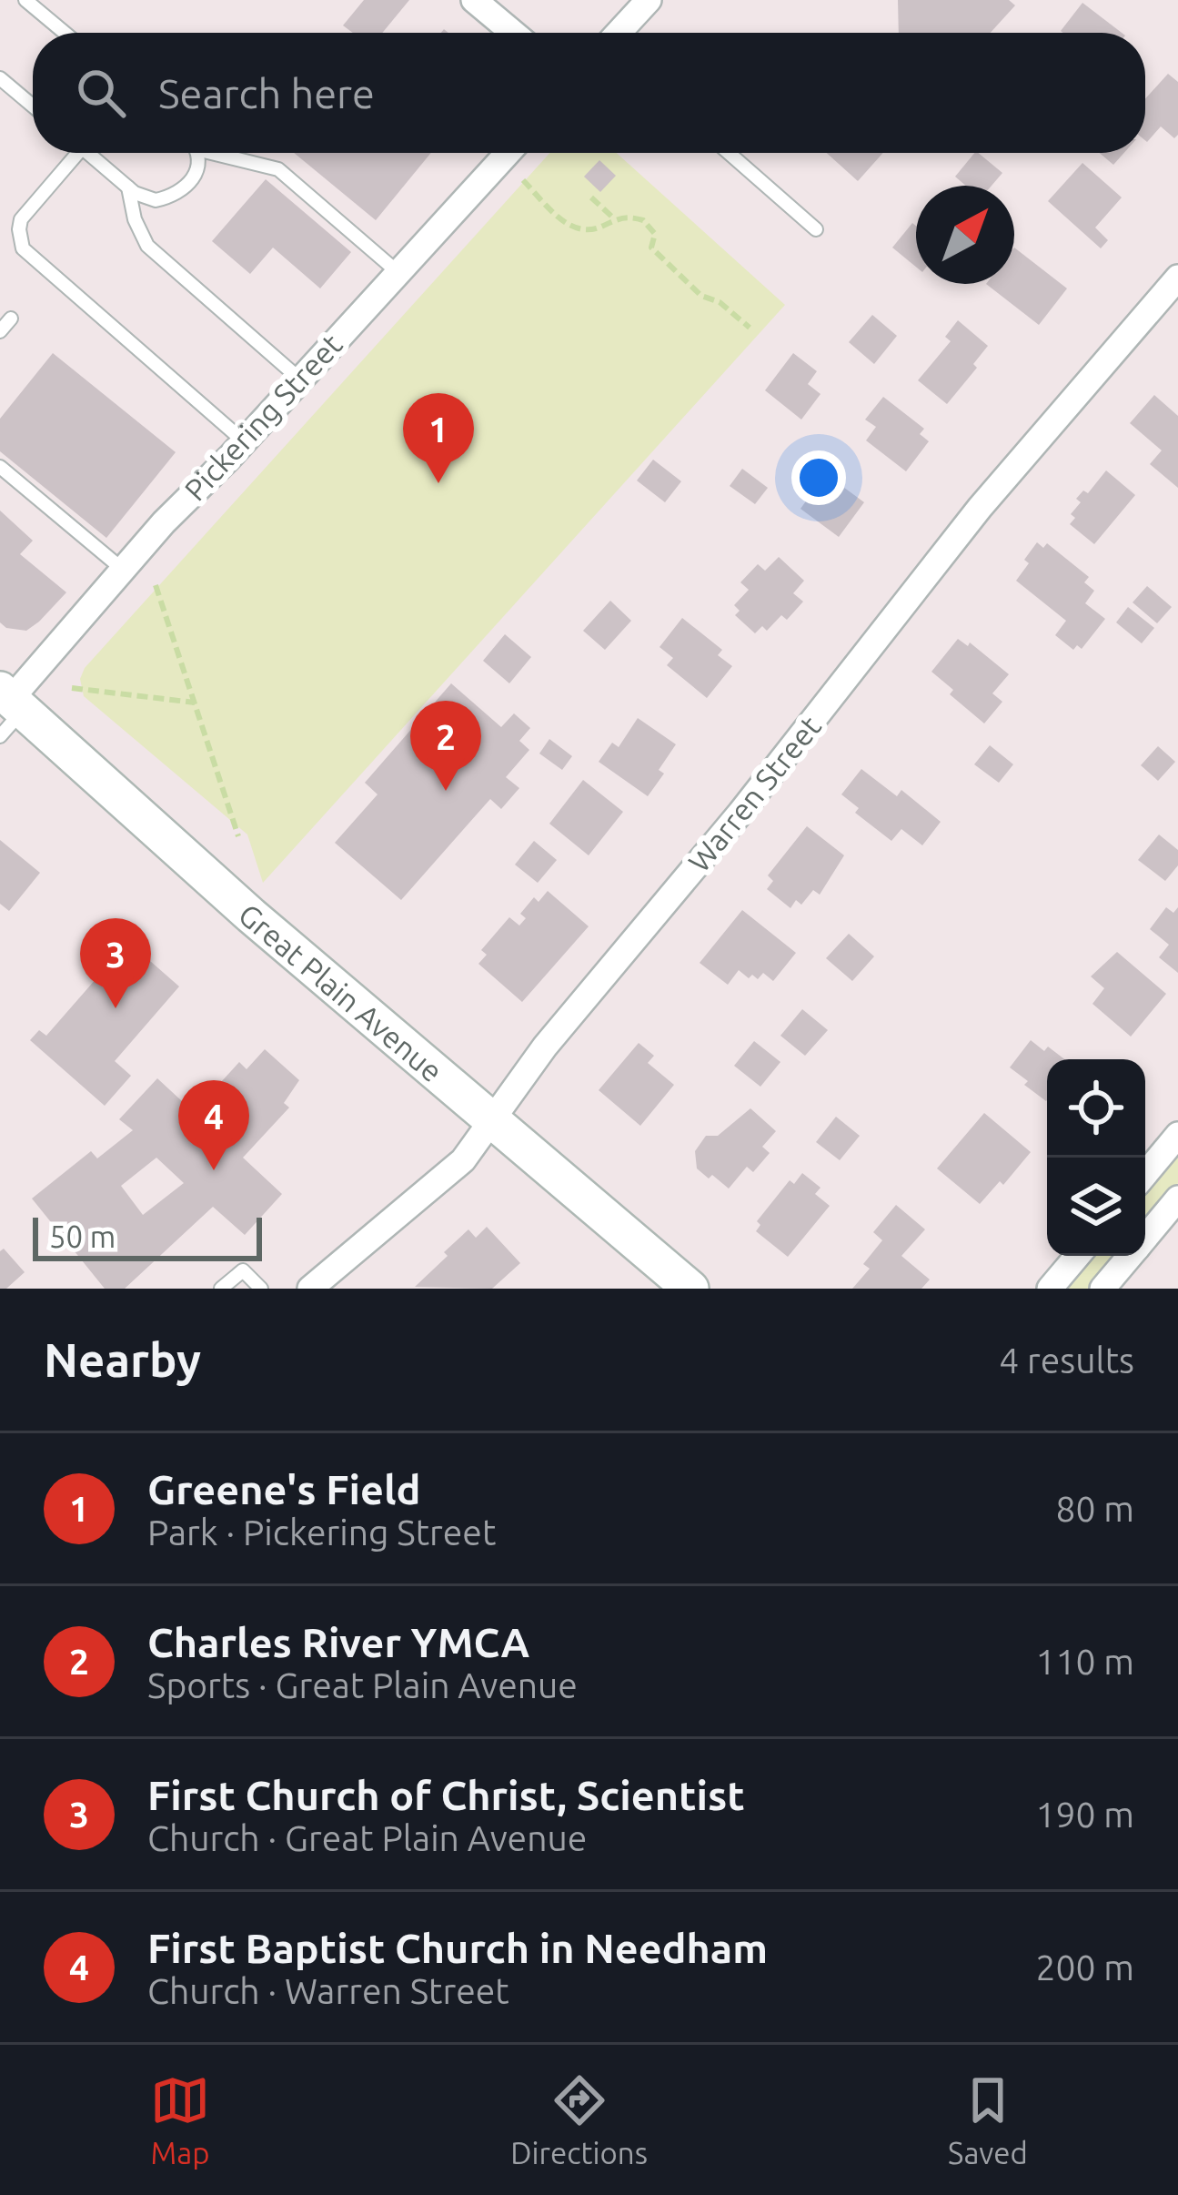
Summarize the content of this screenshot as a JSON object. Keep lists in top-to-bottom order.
{
  "streets": {
    "main road": ["Great Plain Avenue"],
    "street": ["Pickering Street", "Warren Street"]
  },
  "crossings": [
    ["Pickering Street", "Great Plain Avenue"],
    ["Warren Street", "Great Plain Avenue"]
  ],
  "scale_bar": "50 m",
  "north": "top right",
  "page": {
    "search": "Search here",
    "pins": [
      "1",
      "2",
      "3",
      "4"
    ],
    "scale": "50 m",
    "heading": ["Nearby", "4 results"],
    "list": [
      {
        "mark": "1",
        "name": "Greene's Field",
        "note": "Park · Pickering Street",
        "value": "80 m"
      },
      {
        "mark": "2",
        "name": "Charles River YMCA",
        "note": "Sports · Great Plain Avenue",
        "value": "110 m"
      },
      {
        "mark": "3",
        "name": "First Church of Christ, Scientist",
        "note": "Church · Great Plain Avenue",
        "value": "190 m"
      },
      {
        "mark": "4",
        "name": "First Baptist Church in Needham",
        "note": "Church · Warren Street",
        "value": "200 m"
      }
    ],
    "nav": ["Map", "Directions", "Saved"]
  }
}
